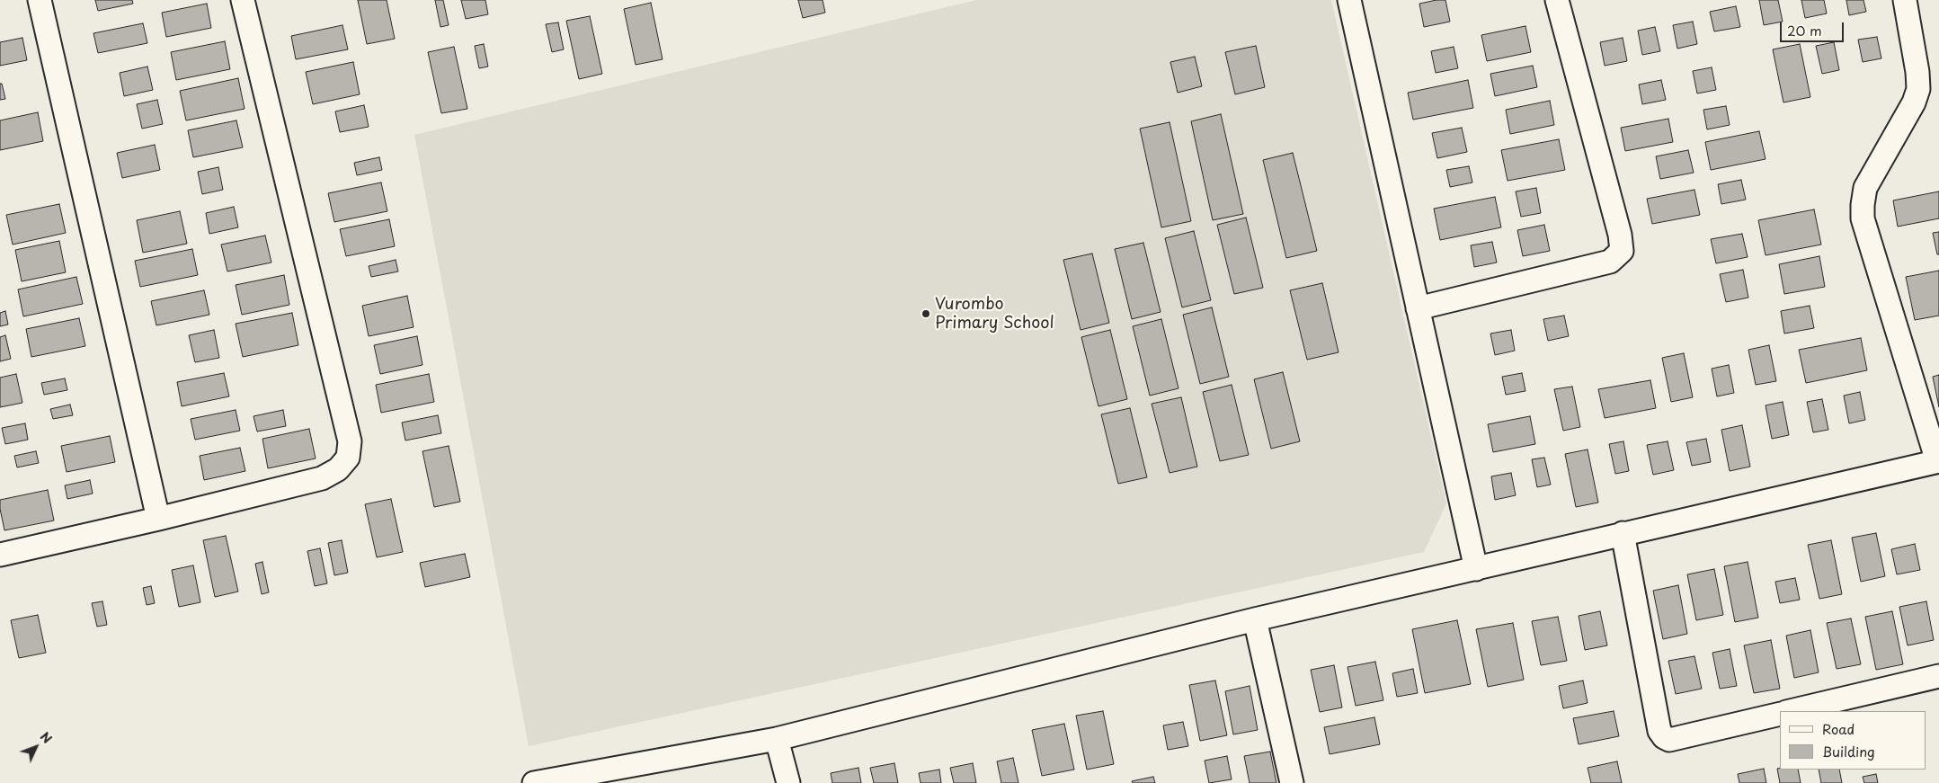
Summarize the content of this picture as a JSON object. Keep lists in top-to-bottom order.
{
  "places": ["Vurombo Primary School"],
  "legend": ["Road", "Building"],
  "scale_bar": "20 m",
  "north": "top right"
}
